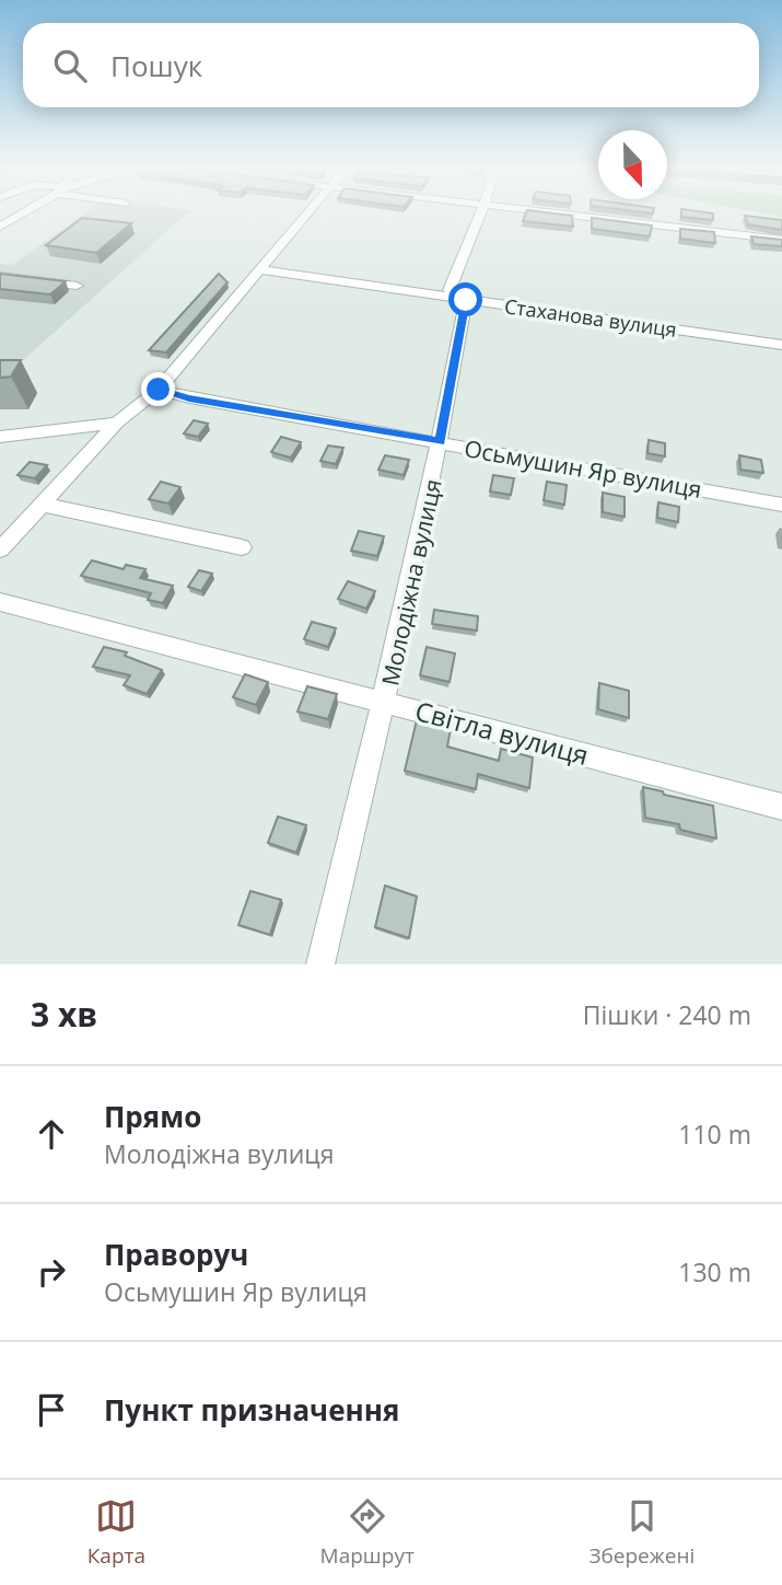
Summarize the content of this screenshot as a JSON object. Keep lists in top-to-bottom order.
{
  "streets": {
    "street": [
      "Стаханова вулиця",
      "Осьмушин Яр вулиця",
      "Молодіжна вулиця",
      "Світла вулиця"
    ]
  },
  "crossings": [
    ["Стаханова вулиця", "Молодіжна вулиця"],
    ["Осьмушин Яр вулиця", "Молодіжна вулиця"],
    ["Молодіжна вулиця", "Світла вулиця"]
  ],
  "north": "bottom",
  "page": {
    "search": "Пошук",
    "heading": ["3 хв", "Пішки · 240 m"],
    "list": [
      ["Прямо", "Молодіжна вулиця", "110 m"],
      ["Праворуч", "Осьмушин Яр вулиця", "130 m"],
      "Пункт призначення"
    ],
    "nav": ["Карта", "Маршрут", "Збережені"]
  }
}
